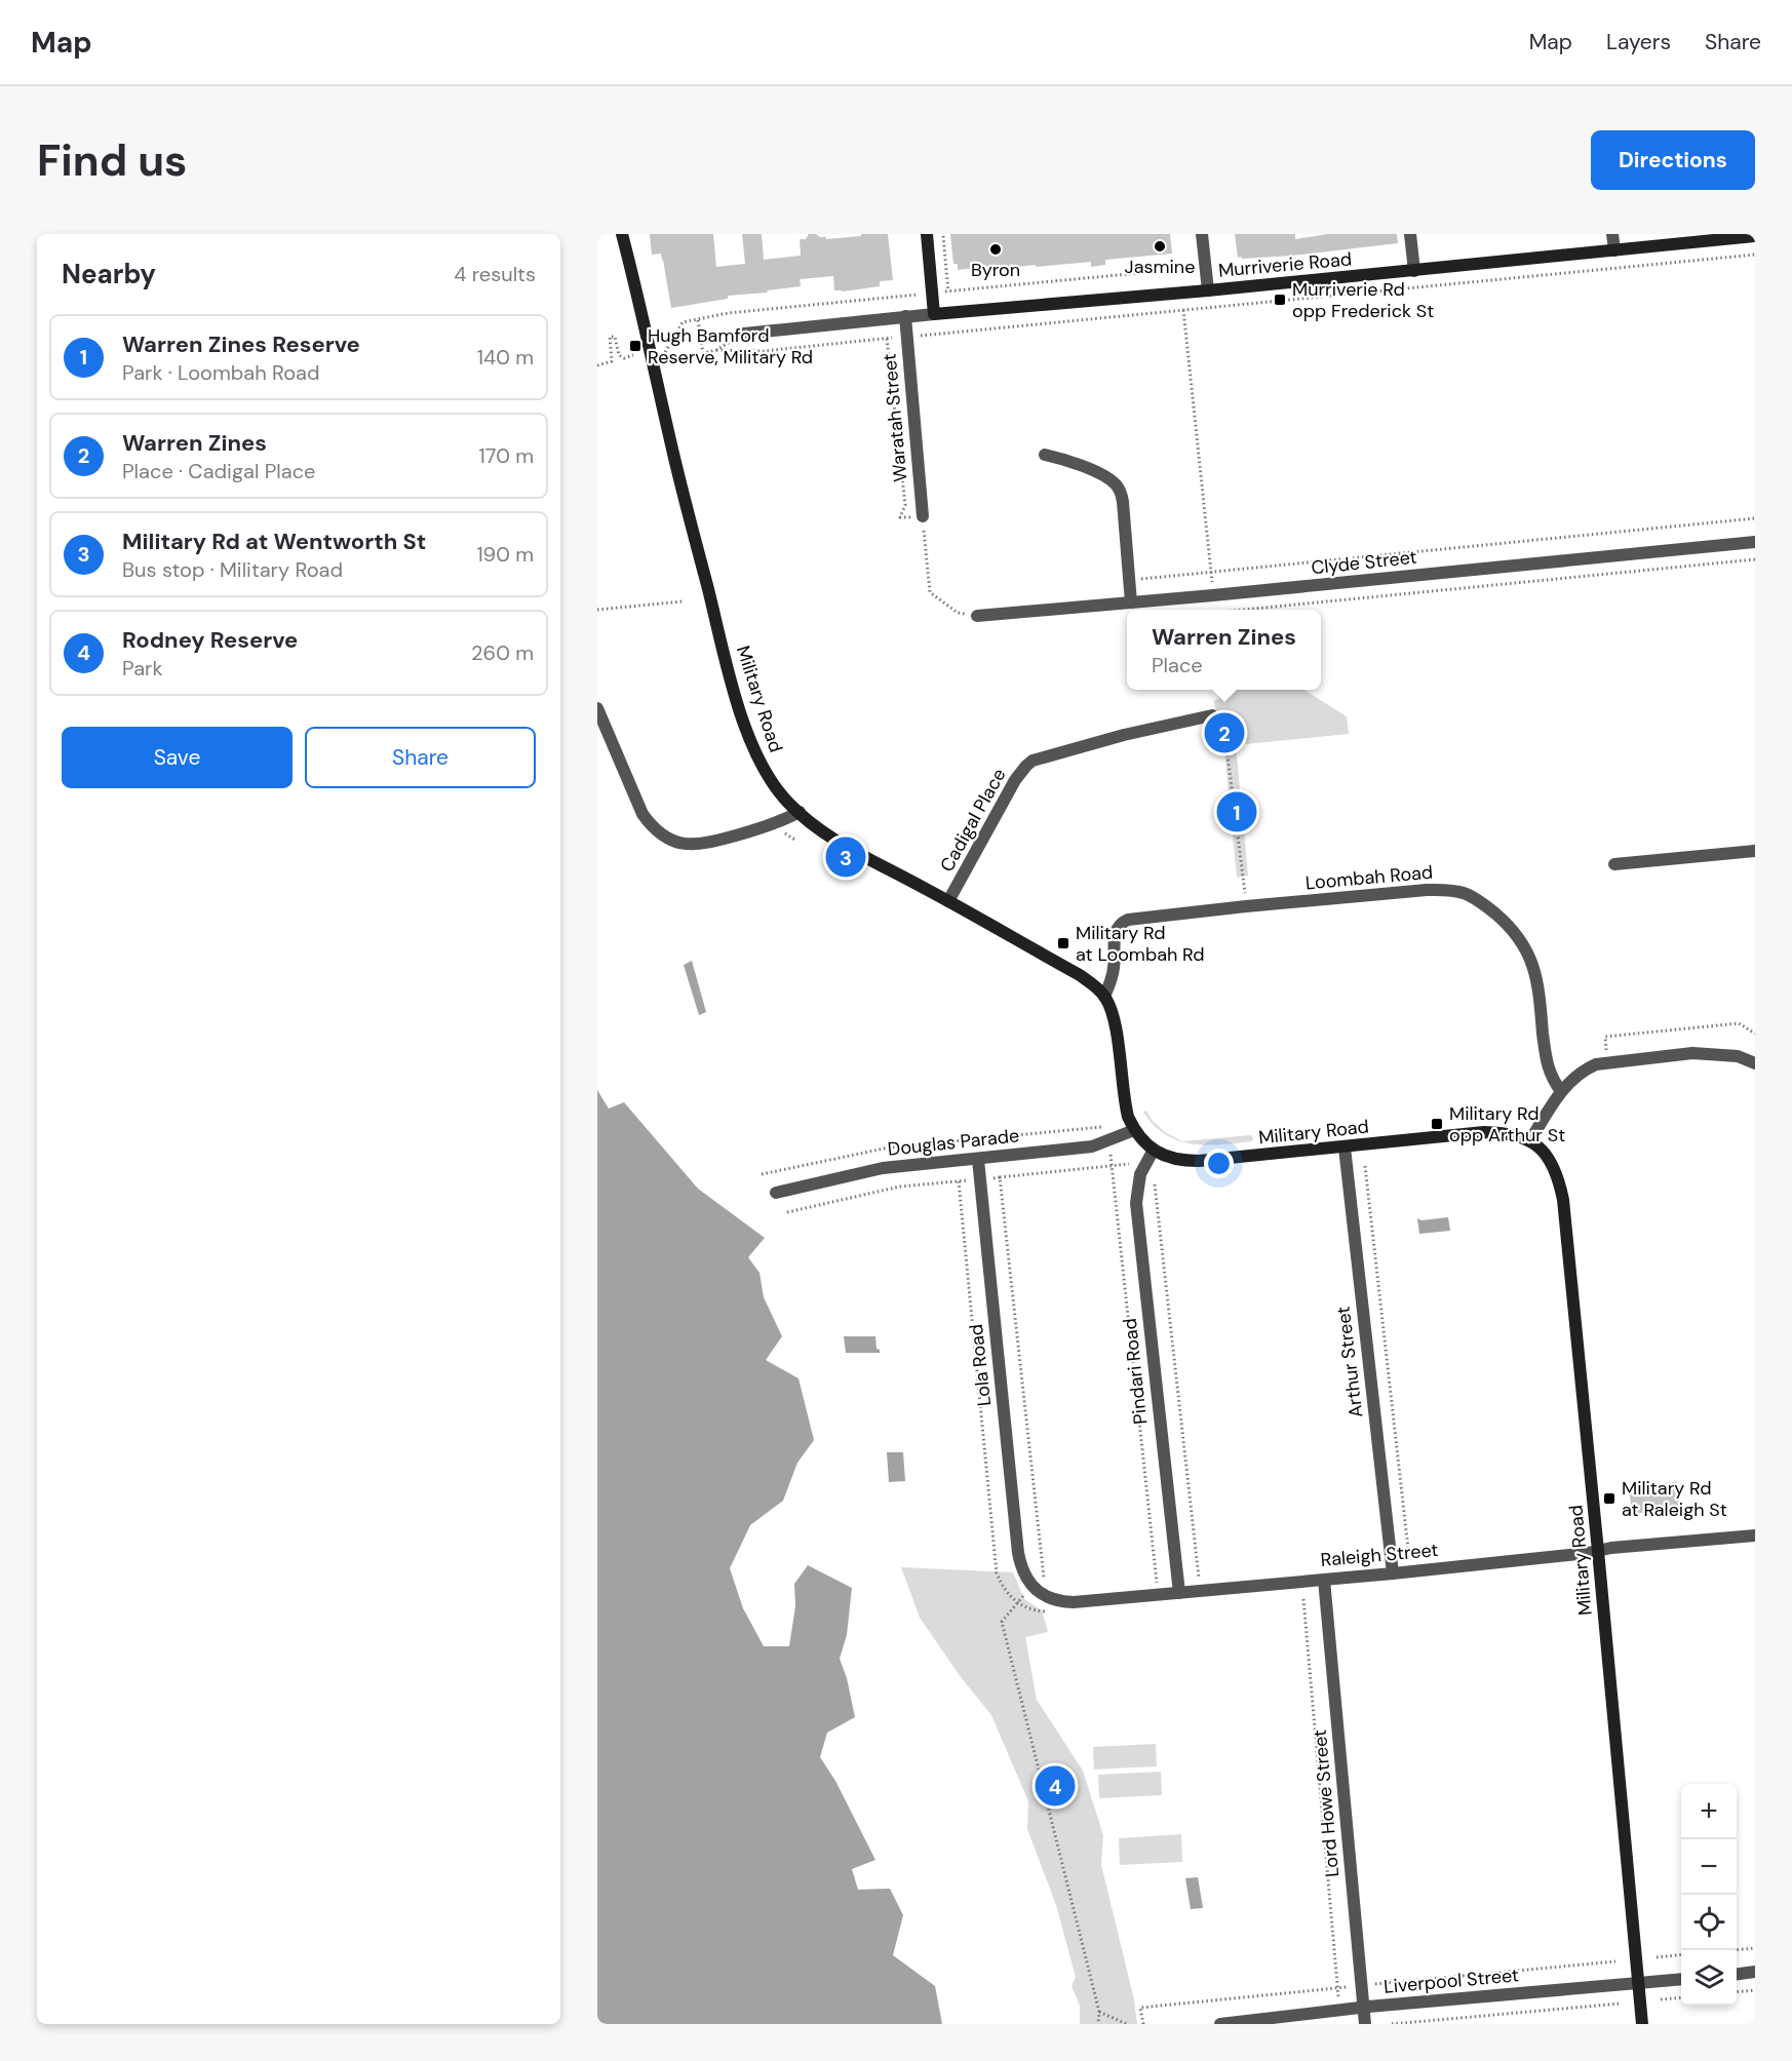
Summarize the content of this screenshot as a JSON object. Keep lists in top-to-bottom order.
{
  "streets": {
    "street": [
      "Murriverie Road",
      "Waratah Street",
      "Clyde Street",
      "Military Road",
      "Cadigal Place",
      "Loombah Road",
      "Douglas Parade",
      "Arthur Street",
      "Lola Road",
      "Pindari Road",
      "Raleigh Street",
      "Lord Howe Street",
      "Liverpool Street"
    ]
  },
  "crossings": [
    ["Murriverie Road", "Waratah Street"],
    ["Military Road", "Cadigal Place"],
    ["Military Road", "Loombah Road"],
    ["Military Road", "Douglas Parade"],
    ["Military Road", "Arthur Street"],
    ["Military Road", "Pindari Road"],
    ["Military Road", "Raleigh Street"],
    ["Military Road", "Liverpool Street"],
    ["Douglas Parade", "Lola Road"],
    ["Arthur Street", "Raleigh Street"],
    ["Lola Road", "Raleigh Street"],
    ["Pindari Road", "Raleigh Street"],
    ["Raleigh Street", "Lord Howe Street"],
    ["Lord Howe Street", "Liverpool Street"]
  ],
  "places": {
    "other": ["Jasmine", "Byron"],
    "transit": [
      "Murriverie Rd opp Frederick St",
      "Hugh Bamford Reserve, Military Rd",
      "Military Rd at Loombah Rd",
      "Military Rd opp Arthur St",
      "Military Rd at Raleigh St"
    ]
  },
  "page": {
    "header": "Map",
    "nav": ["Map", "Layers", "Share"],
    "buttons": [
      "Directions",
      ["Save", "Share"]
    ],
    "title": "Find us",
    "heading": ["Nearby", "4 results"],
    "list": [
      {
        "mark": "1",
        "name": "Warren Zines Reserve",
        "note": "Park · Loombah Road",
        "value": "140 m"
      },
      {
        "mark": "2",
        "name": "Warren Zines",
        "note": "Place · Cadigal Place",
        "value": "170 m"
      },
      {
        "mark": "3",
        "name": "Military Rd at Wentworth St",
        "note": "Bus stop · Military Road",
        "value": "190 m"
      },
      {
        "mark": "4",
        "name": "Rodney Reserve",
        "note": "Park",
        "value": "260 m"
      }
    ],
    "popup": ["Warren Zines", "Place"],
    "pins": [
      "2",
      "1",
      "3",
      "4"
    ],
    "map_buttons": ["+", "−"]
  }
}
